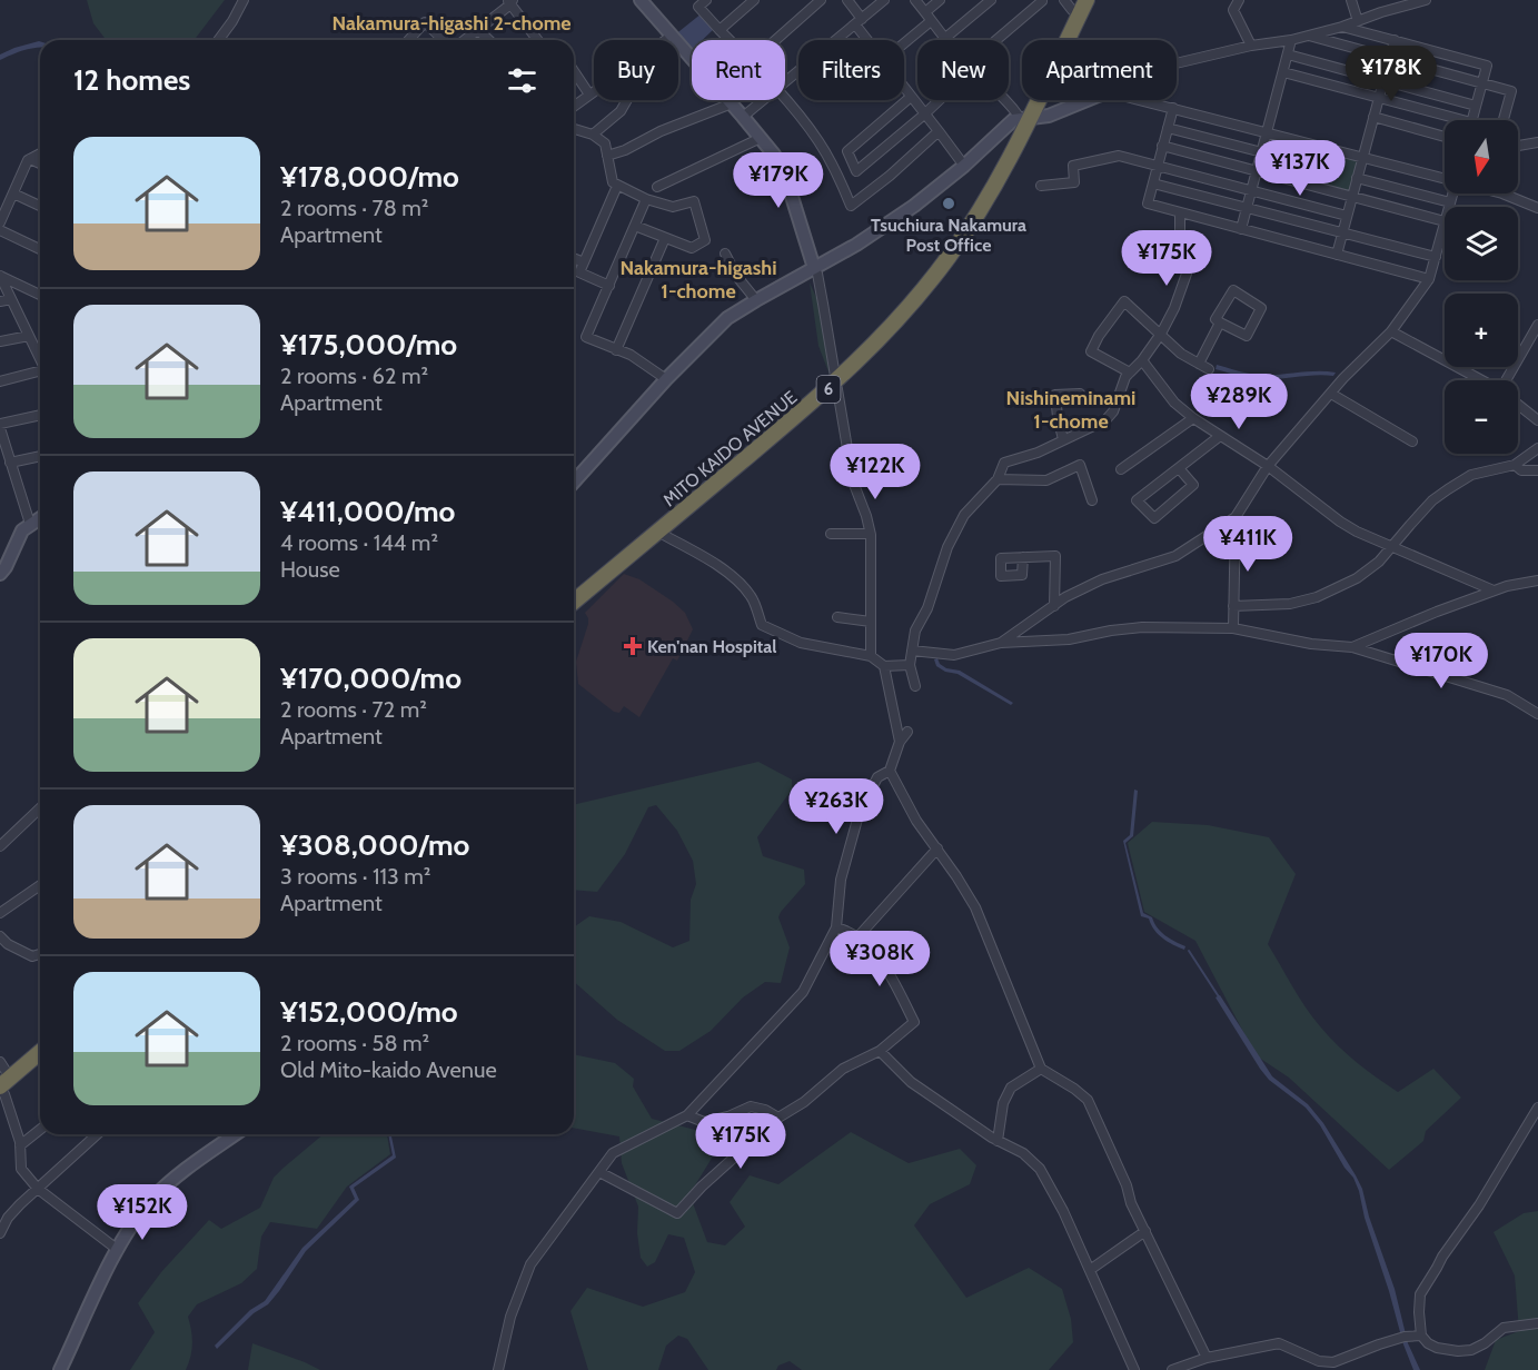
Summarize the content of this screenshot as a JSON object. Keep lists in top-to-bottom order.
{
  "streets": {
    "highway": ["6", "MITO KAIDO AVENUE"]
  },
  "districts": ["Nakamura-higashi 2-chome", "Nakamura-higashi 1-chome", "Nishineminami 1-chome"],
  "places": {
    "other": ["Tsuchiura Nakamura Post Office"],
    "health": ["Ken'nan Hospital"]
  },
  "north": "bottom",
  "page": {
    "chip": [
      "Buy",
      "Rent",
      "Filters",
      "New",
      "Apartment"
    ],
    "heading": "12 homes",
    "price": [
      "¥178K",
      "¥137K",
      "¥179K",
      "¥175K",
      "¥289K",
      "¥122K",
      "¥411K",
      "¥170K",
      "¥263K",
      "¥308K",
      "¥175K",
      "¥152K"
    ],
    "map_buttons": ["+", "−"],
    "list": [
      {
        "name": "¥178,000/mo",
        "note": "2 rooms · 78 m² · Apartment"
      },
      {
        "name": "¥175,000/mo",
        "note": "2 rooms · 62 m² · Apartment"
      },
      {
        "name": "¥411,000/mo",
        "note": "4 rooms · 144 m² · House"
      },
      {
        "name": "¥170,000/mo",
        "note": "2 rooms · 72 m² · Apartment"
      },
      {
        "name": "¥308,000/mo",
        "note": "3 rooms · 113 m² · Apartment"
      },
      {
        "name": "¥152,000/mo",
        "note": "2 rooms · 58 m² · Old Mito-kaido Avenue"
      }
    ]
  }
}
